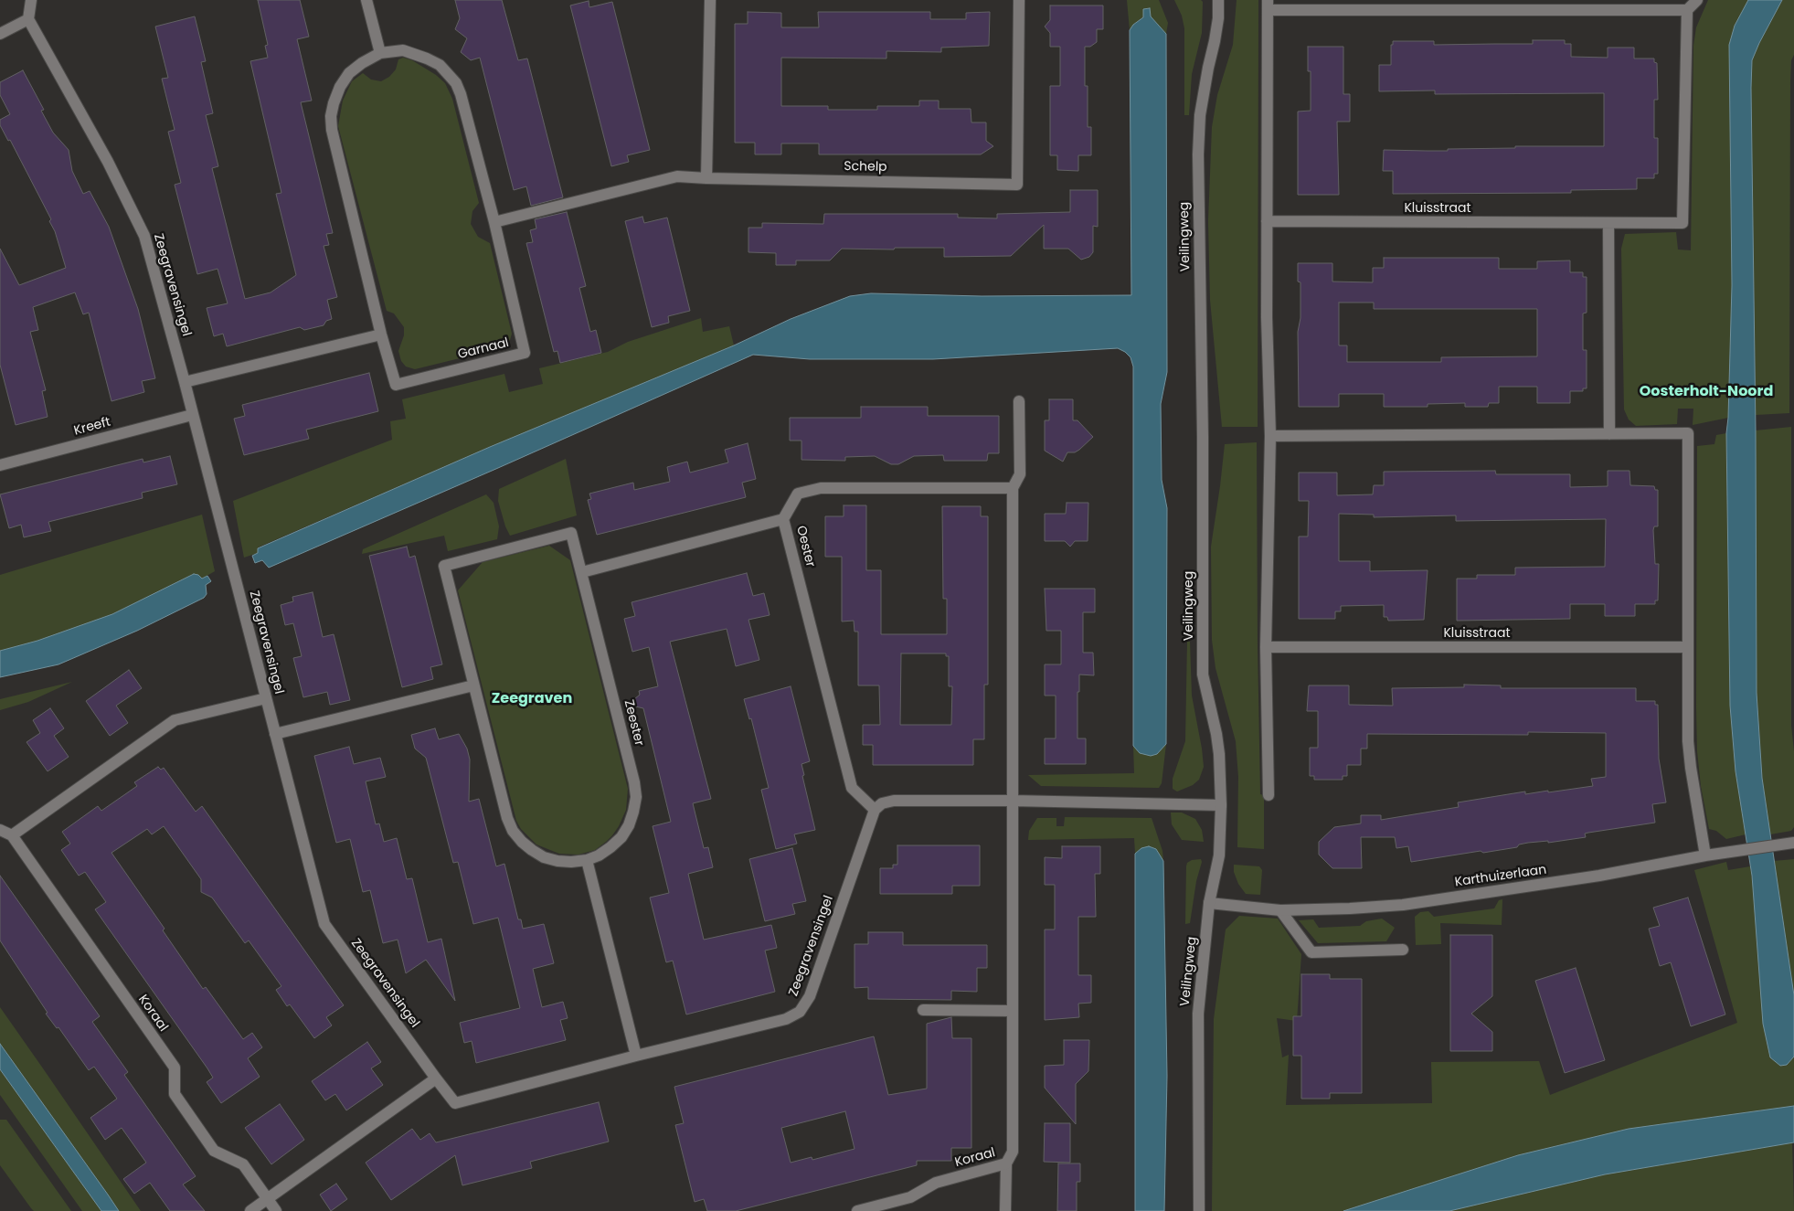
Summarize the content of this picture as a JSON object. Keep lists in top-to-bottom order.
{
  "streets": {
    "street": [
      "Schelp",
      "Kluisstraat",
      "Veilingweg",
      "Zeegravensingel",
      "Garnaal",
      "Kreeft",
      "Oester",
      "Zeester",
      "Karthuizerlaan",
      "Koraal"
    ]
  },
  "crossings": [
    ["Veilingweg", "Karthuizerlaan"],
    ["Zeegravensingel", "Kreeft"],
    ["Zeegravensingel", "Oester"]
  ],
  "districts": ["Oosterholt-Noord", "Zeegraven"]
}
